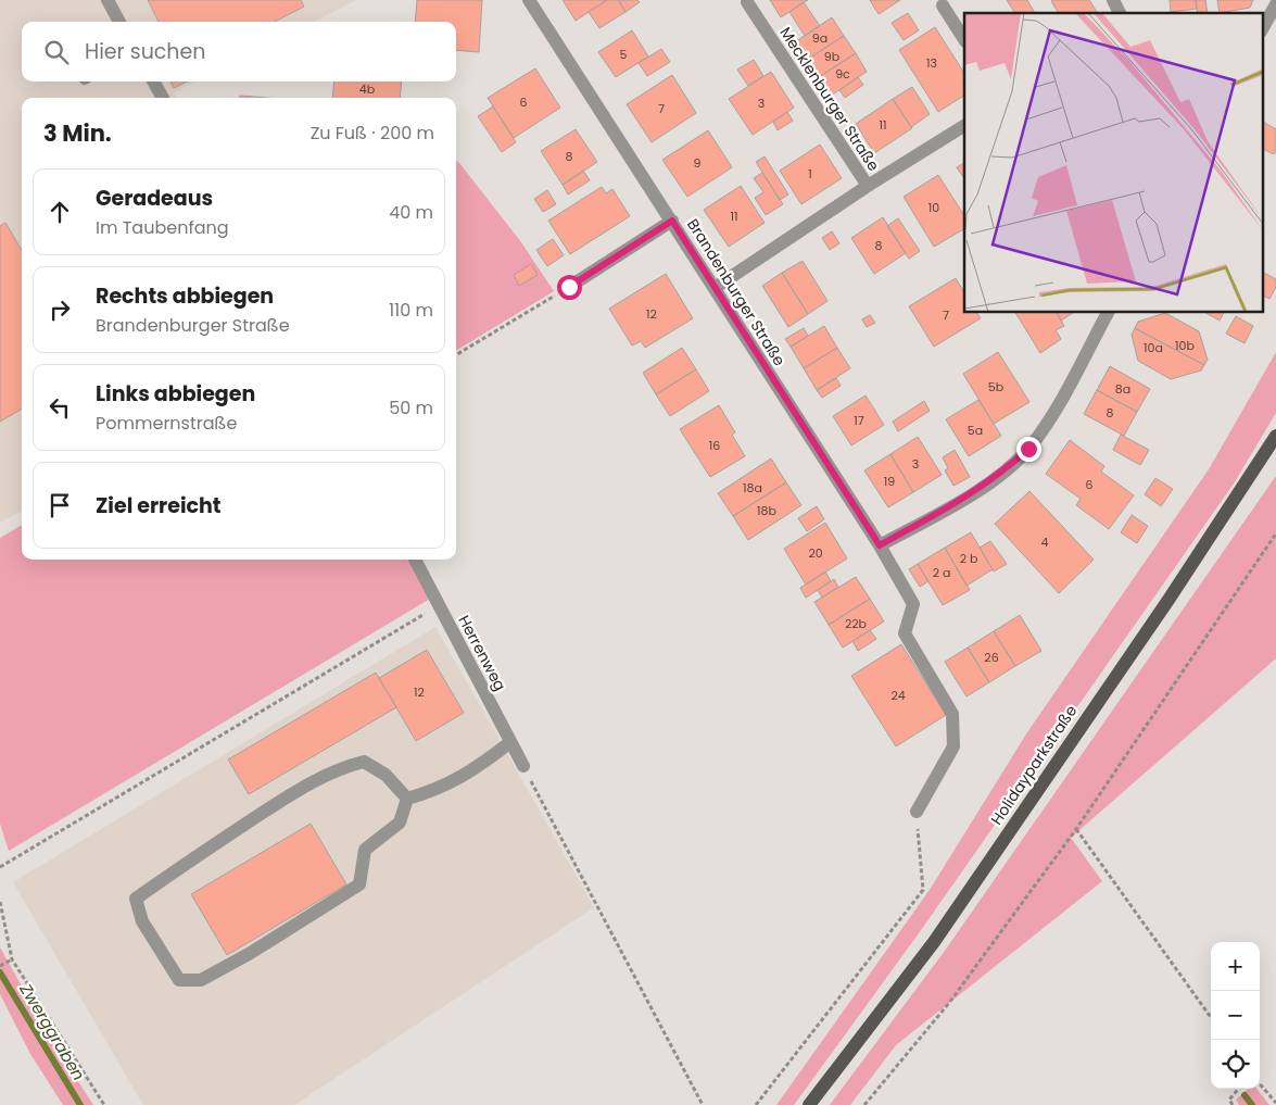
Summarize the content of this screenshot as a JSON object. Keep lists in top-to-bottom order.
{
  "streets": {
    "main road": ["Holidayparkstraße"],
    "street": ["Mecklenburger Straße", "Brandenburger Straße", "Herrenweg"]
  },
  "crossings": [
    ["Mecklenburger Straße", "Brandenburger Straße"]
  ],
  "water": ["Zwerggraben"],
  "house_numbers": [
    "9a",
    "5",
    "9b",
    "13",
    "9c",
    "4b",
    "6",
    "3",
    "7",
    "11",
    "8",
    "9",
    "1",
    "10",
    "11",
    "8",
    "12",
    "7",
    "10b",
    "10a",
    "5b",
    "8a",
    "8",
    "17",
    "5a",
    "16",
    "3",
    "19",
    "6",
    "18a",
    "18b",
    "4",
    "20",
    "2 b",
    "2 a",
    "22b",
    "26",
    "12",
    "24"
  ],
  "page": {
    "search": "Hier suchen",
    "heading": ["3 Min.", "Zu Fuß · 200 m"],
    "list": [
      ["Geradeaus", "Im Taubenfang", "40 m"],
      ["Rechts abbiegen", "Brandenburger Straße", "110 m"],
      ["Links abbiegen", "Pommernstraße", "50 m"],
      "Ziel erreicht"
    ],
    "map_buttons": ["+", "−"]
  }
}
